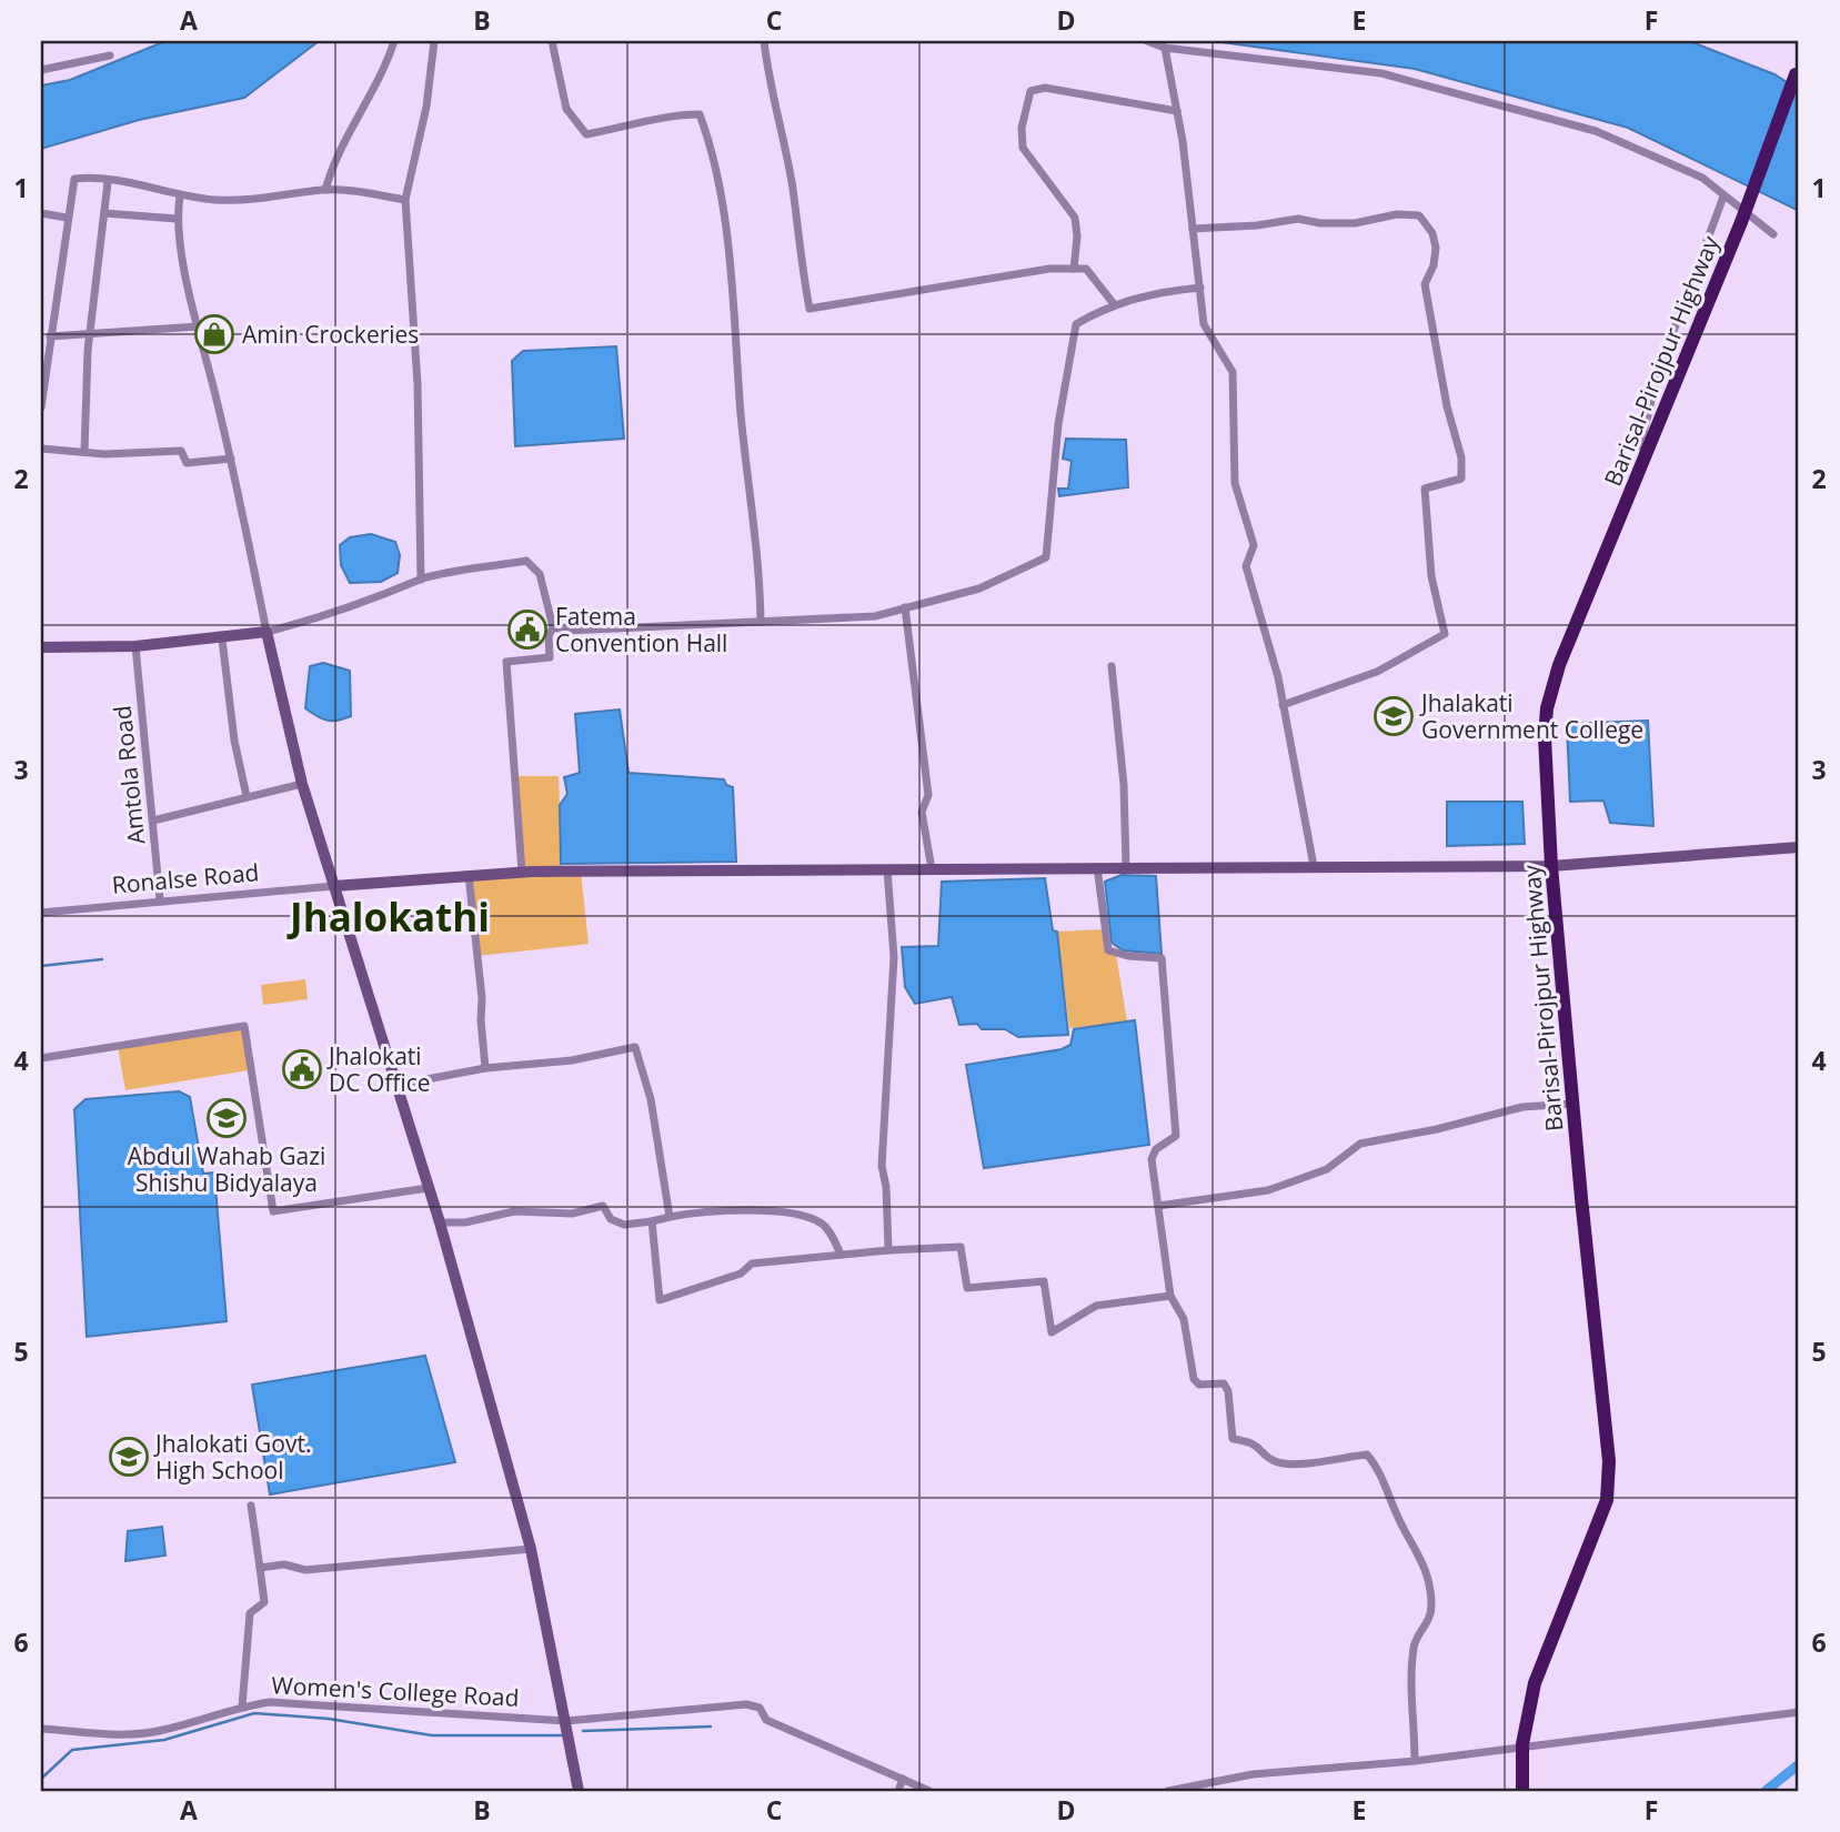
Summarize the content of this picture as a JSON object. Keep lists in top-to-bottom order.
{
  "streets": {
    "highway": ["Barisal-Pirojpur Highway"],
    "street": ["Amtola Road", "Ronalse Road", "Women's College Road"]
  },
  "crossings": [
    ["Amtola Road", "Ronalse Road"]
  ],
  "districts": ["Jhalokathi"],
  "places": {
    "shop": ["Amin Crockeries"],
    "public building": ["Fatema Convention Hall", "Jhalokati DC Office"],
    "school or university": ["Jhalakati Government College", "Abdul Wahab Gazi Shishu Bidyalaya", "Jhalokati Govt. High School"]
  },
  "grid": {
    "columns": [
      "A",
      "B",
      "C",
      "D",
      "E",
      "F"
    ],
    "rows": [
      "1",
      "2",
      "3",
      "4",
      "5",
      "6"
    ]
  }
}
